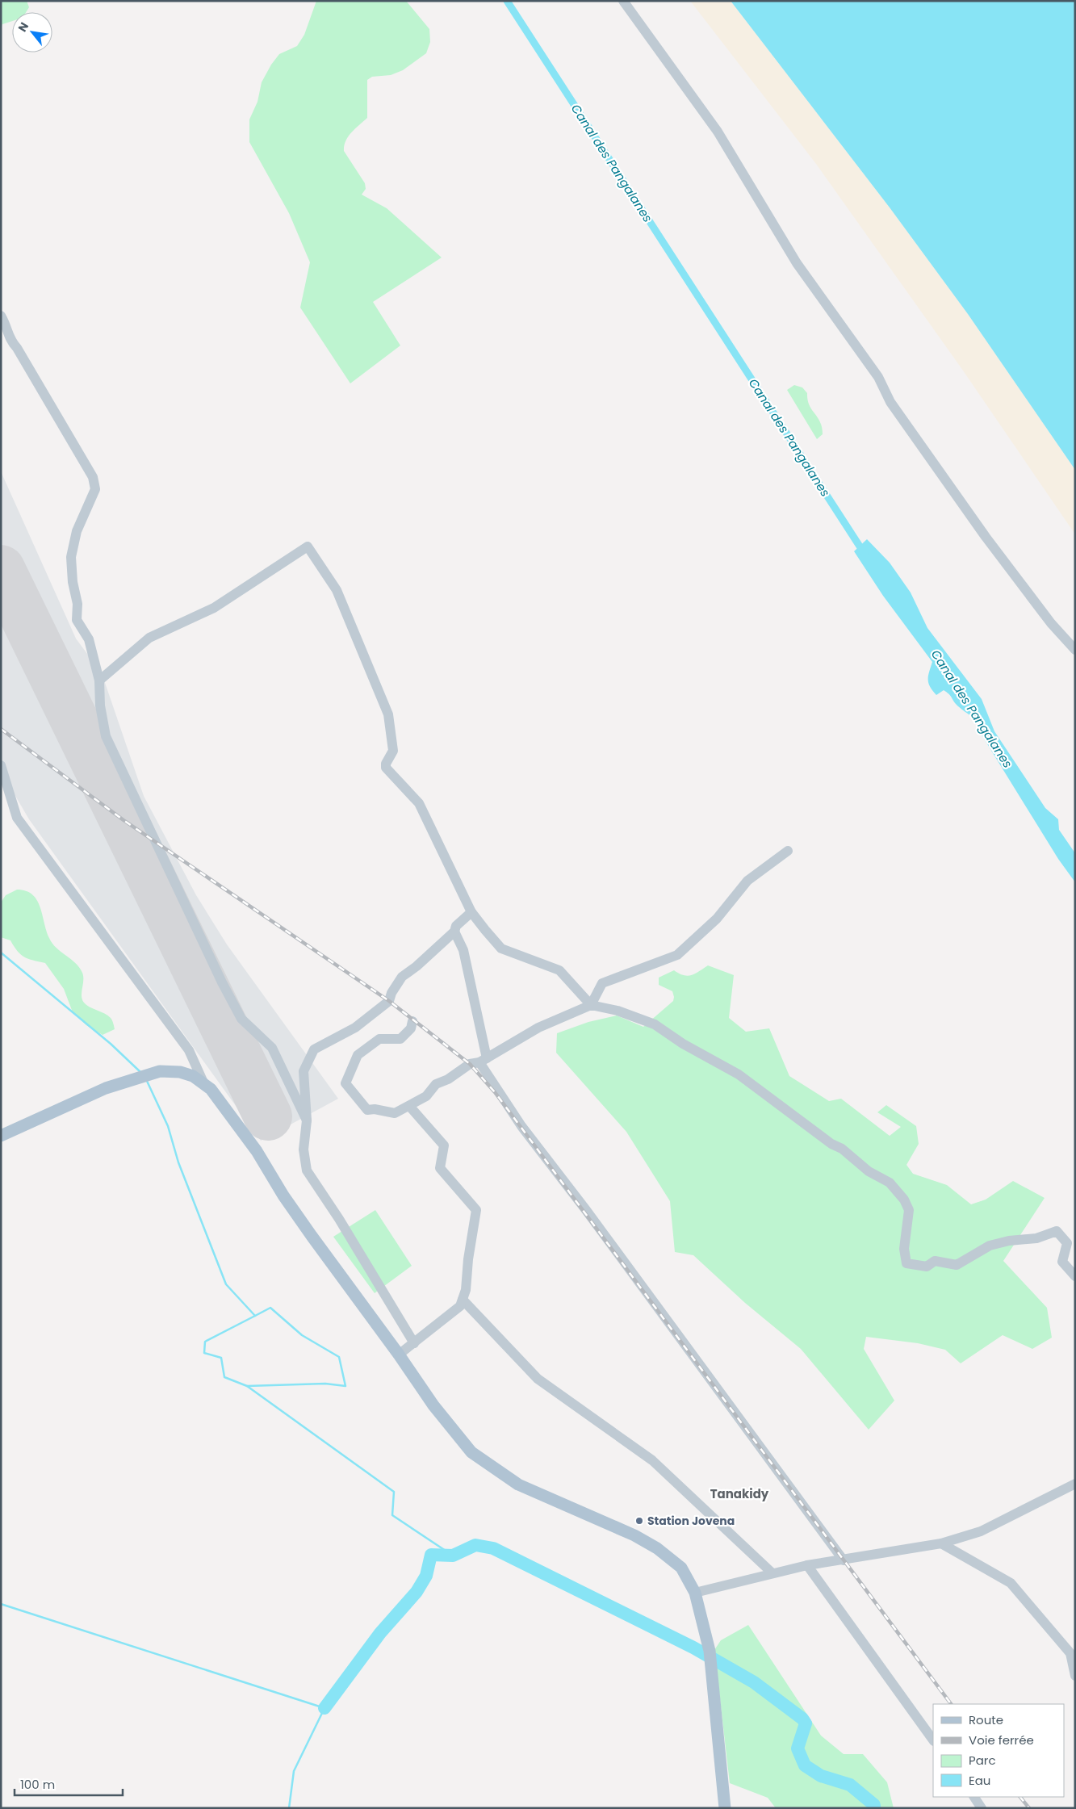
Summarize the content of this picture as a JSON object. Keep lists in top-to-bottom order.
{
  "districts": ["Tanakidy"],
  "water": ["Canal des Pangalanes"],
  "places": ["Station Jovena"],
  "legend": [
    "Route",
    "Voie ferrée",
    "Parc",
    "Eau"
  ],
  "scale_bar": "100 m",
  "north": "top left"
}
